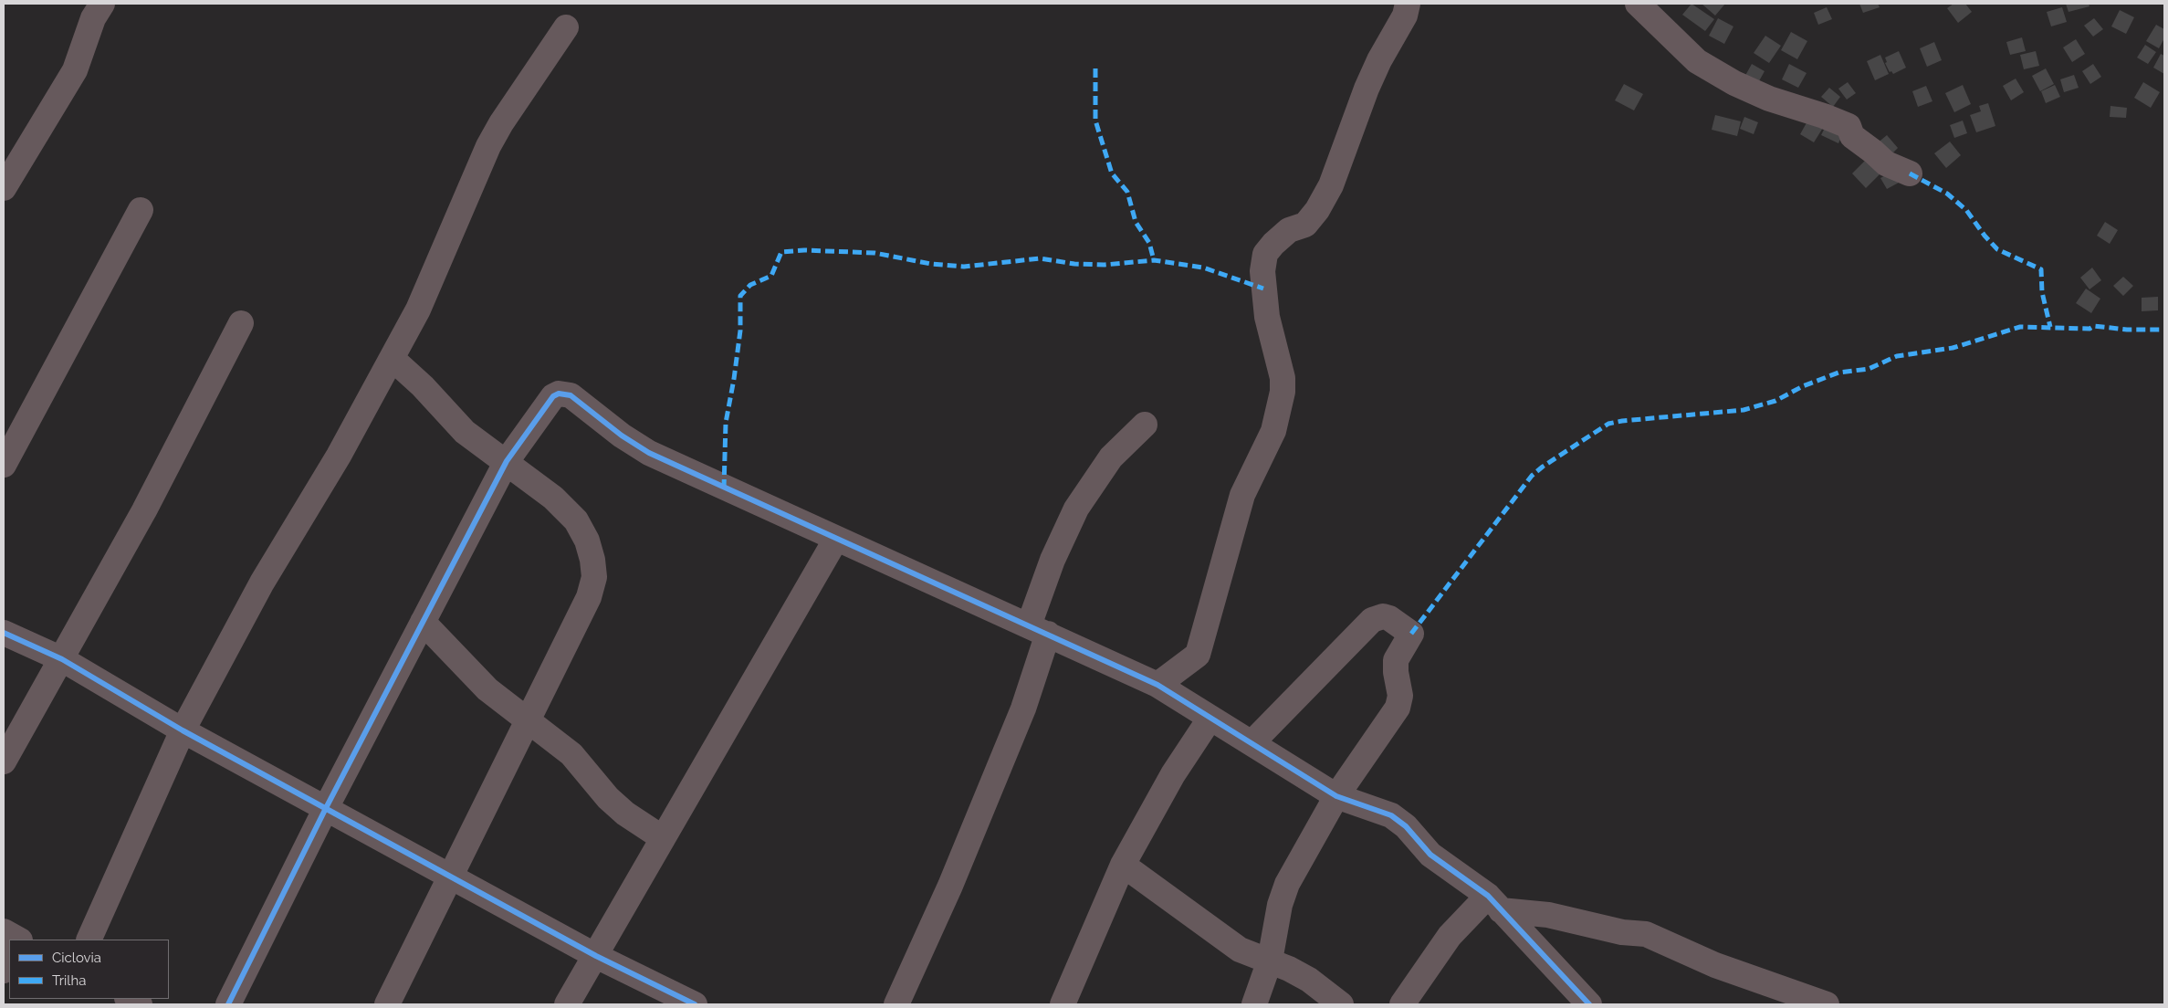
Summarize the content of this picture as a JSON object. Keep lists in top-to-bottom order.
{
  "legend": ["Ciclovia", "Trilha"]
}
